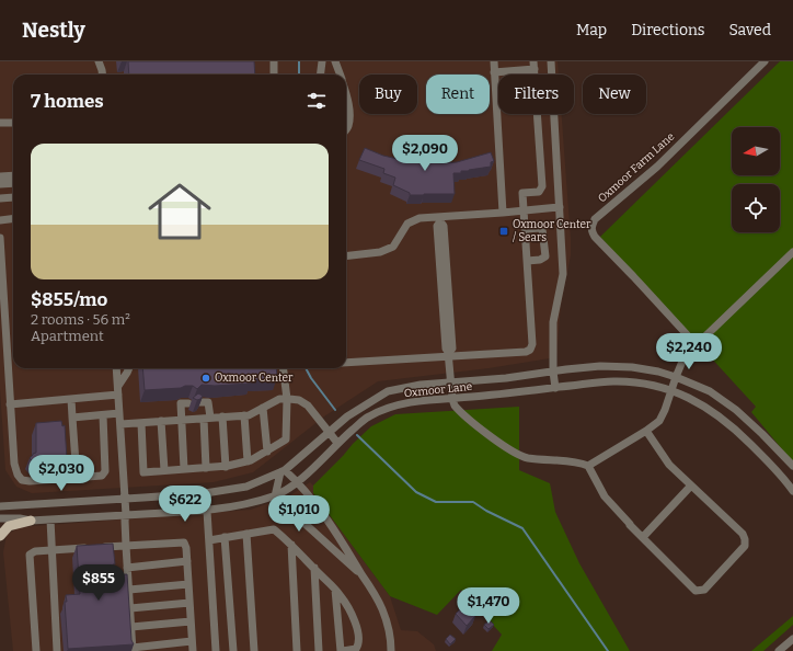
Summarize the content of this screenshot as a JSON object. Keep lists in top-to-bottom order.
{
  "streets": {
    "street": ["Oxmoor Farm Lane", "Oxmoor Lane"]
  },
  "places": {
    "transit": ["Oxmoor Center / Sears"],
    "other": ["Oxmoor Center"]
  },
  "north": "left",
  "page": {
    "header": "Nestly",
    "nav": ["Map", "Directions", "Saved"],
    "chip": [
      "Buy",
      "Rent",
      "Filters",
      "New"
    ],
    "heading": "7 homes",
    "list": [
      {
        "name": "$855/mo",
        "note": "2 rooms · 56 m² · Apartment"
      }
    ],
    "price": [
      "$2,090",
      "$2,240",
      "$2,030",
      "$622",
      "$1,010",
      "$855",
      "$1,470"
    ]
  }
}
